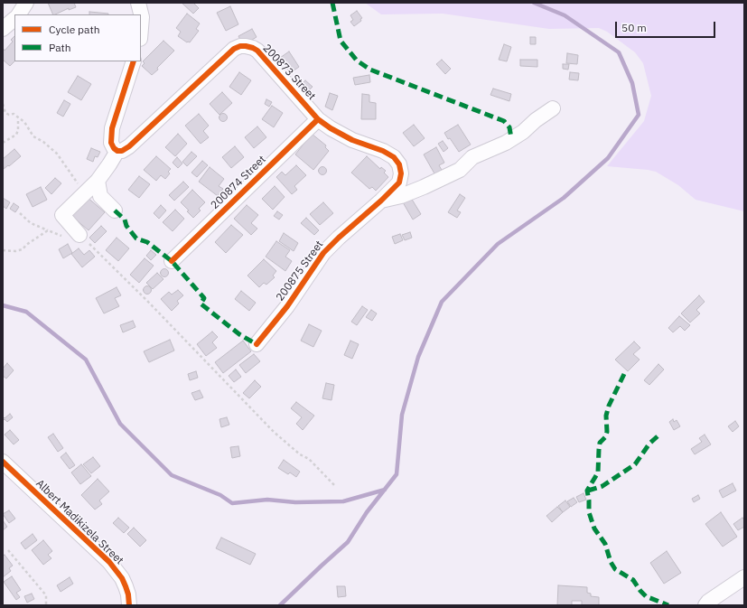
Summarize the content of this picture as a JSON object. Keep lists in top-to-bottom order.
{
  "streets": {
    "street": [
      "200873 Street",
      "200874 Street",
      "200875 Street",
      "Albert Madikizela Street"
    ]
  },
  "crossings": [
    ["200873 Street", "200874 Street"],
    ["200873 Street", "200875 Street"]
  ],
  "legend": ["Cycle path", "Path"],
  "scale_bar": "50 m"
}
